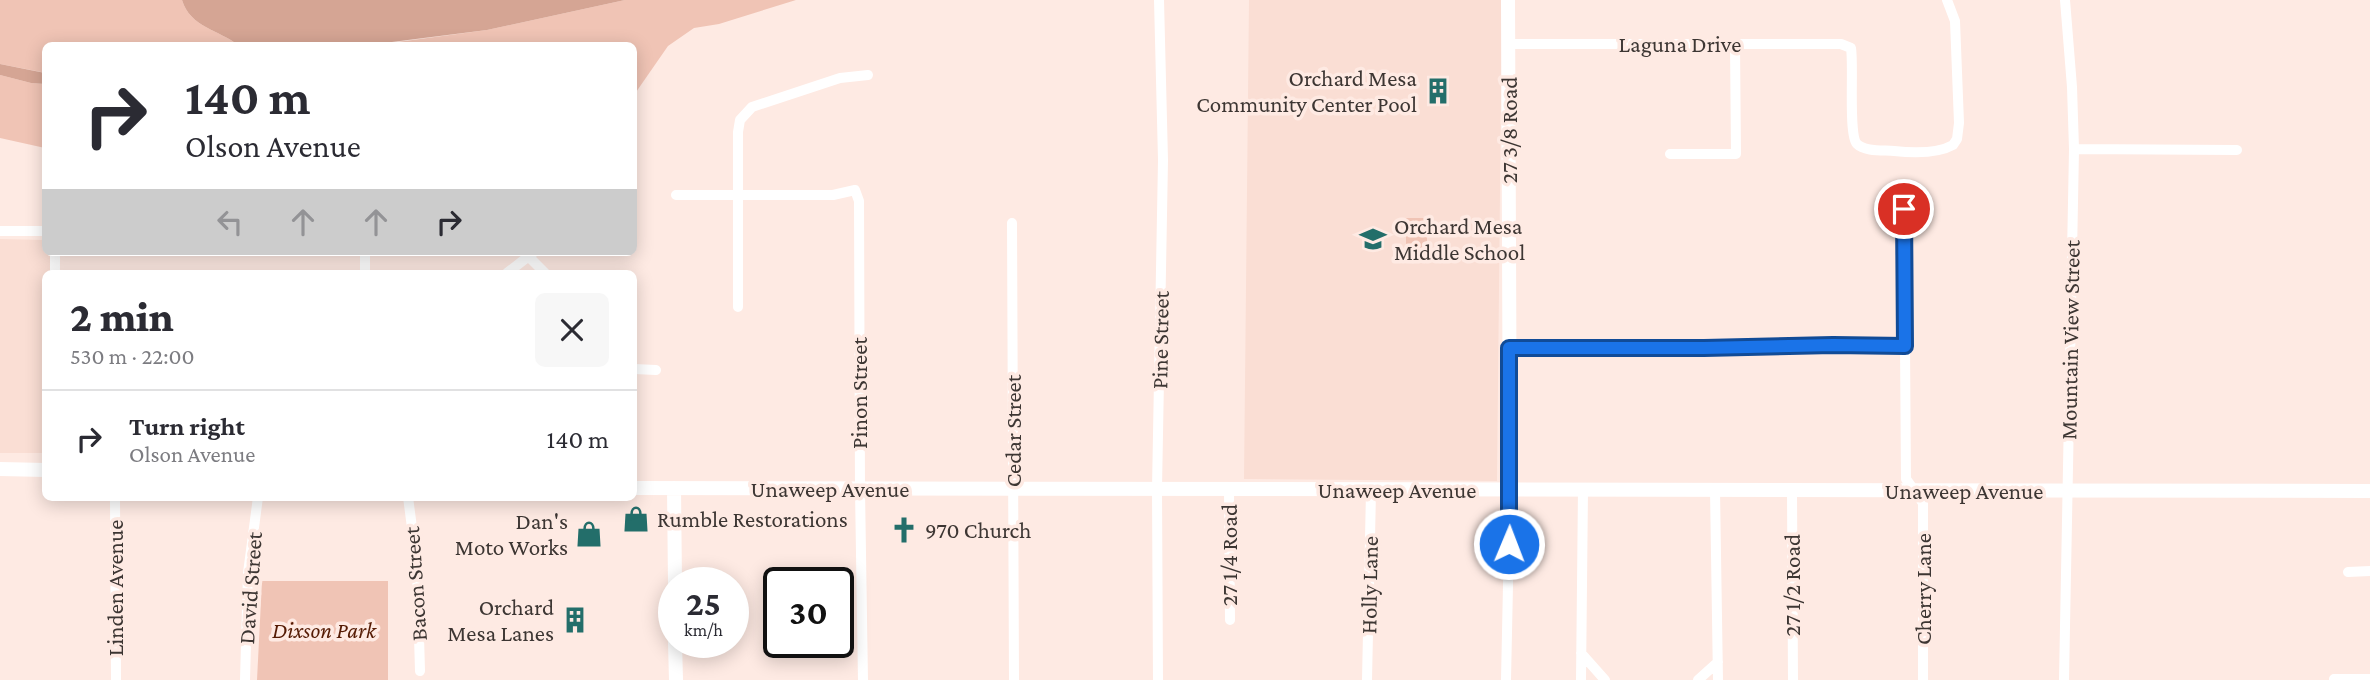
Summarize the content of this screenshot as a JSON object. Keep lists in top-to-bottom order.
{
  "streets": {
    "main road": ["27 3/8 Road", "Unaweep Avenue"],
    "street": [
      "Laguna Drive",
      "Pine Street",
      "Mountain View Street",
      "Pinon Street",
      "Cedar Street",
      "27 1/4 Road",
      "Bacon Street",
      "Holly Lane",
      "27 1/2 Road",
      "Linden Avenue",
      "David Street",
      "Cherry Lane"
    ]
  },
  "crossings": [
    ["Laguna Drive", "27 3/8 Road"],
    ["27 3/8 Road", "Unaweep Avenue"],
    ["Pine Street", "Unaweep Avenue"],
    ["Mountain View Street", "Unaweep Avenue"],
    ["Pinon Street", "Unaweep Avenue"],
    ["Cedar Street", "Unaweep Avenue"],
    ["Unaweep Avenue", "27 1/4 Road"],
    ["Unaweep Avenue", "Holly Lane"],
    ["Unaweep Avenue", "27 1/2 Road"],
    ["Unaweep Avenue", "Cherry Lane"]
  ],
  "parks": ["Dixson Park"],
  "places": {
    "building": ["Orchard Mesa Community Center Pool", "Orchard Mesa Lanes"],
    "school or university": ["Orchard Mesa Middle School"],
    "shop": ["Rumble Restorations", "Dan's Moto Works"],
    "church": ["970 Church"]
  },
  "page": {
    "turn": ["140 m", "Olson Avenue"],
    "heading": ["2 min", "530 m · 22:00"],
    "list": [
      {
        "name": "Turn right",
        "note": "Olson Avenue",
        "value": "140 m"
      }
    ],
    "speed": "25 km/h",
    "limit": "30"
  }
}
